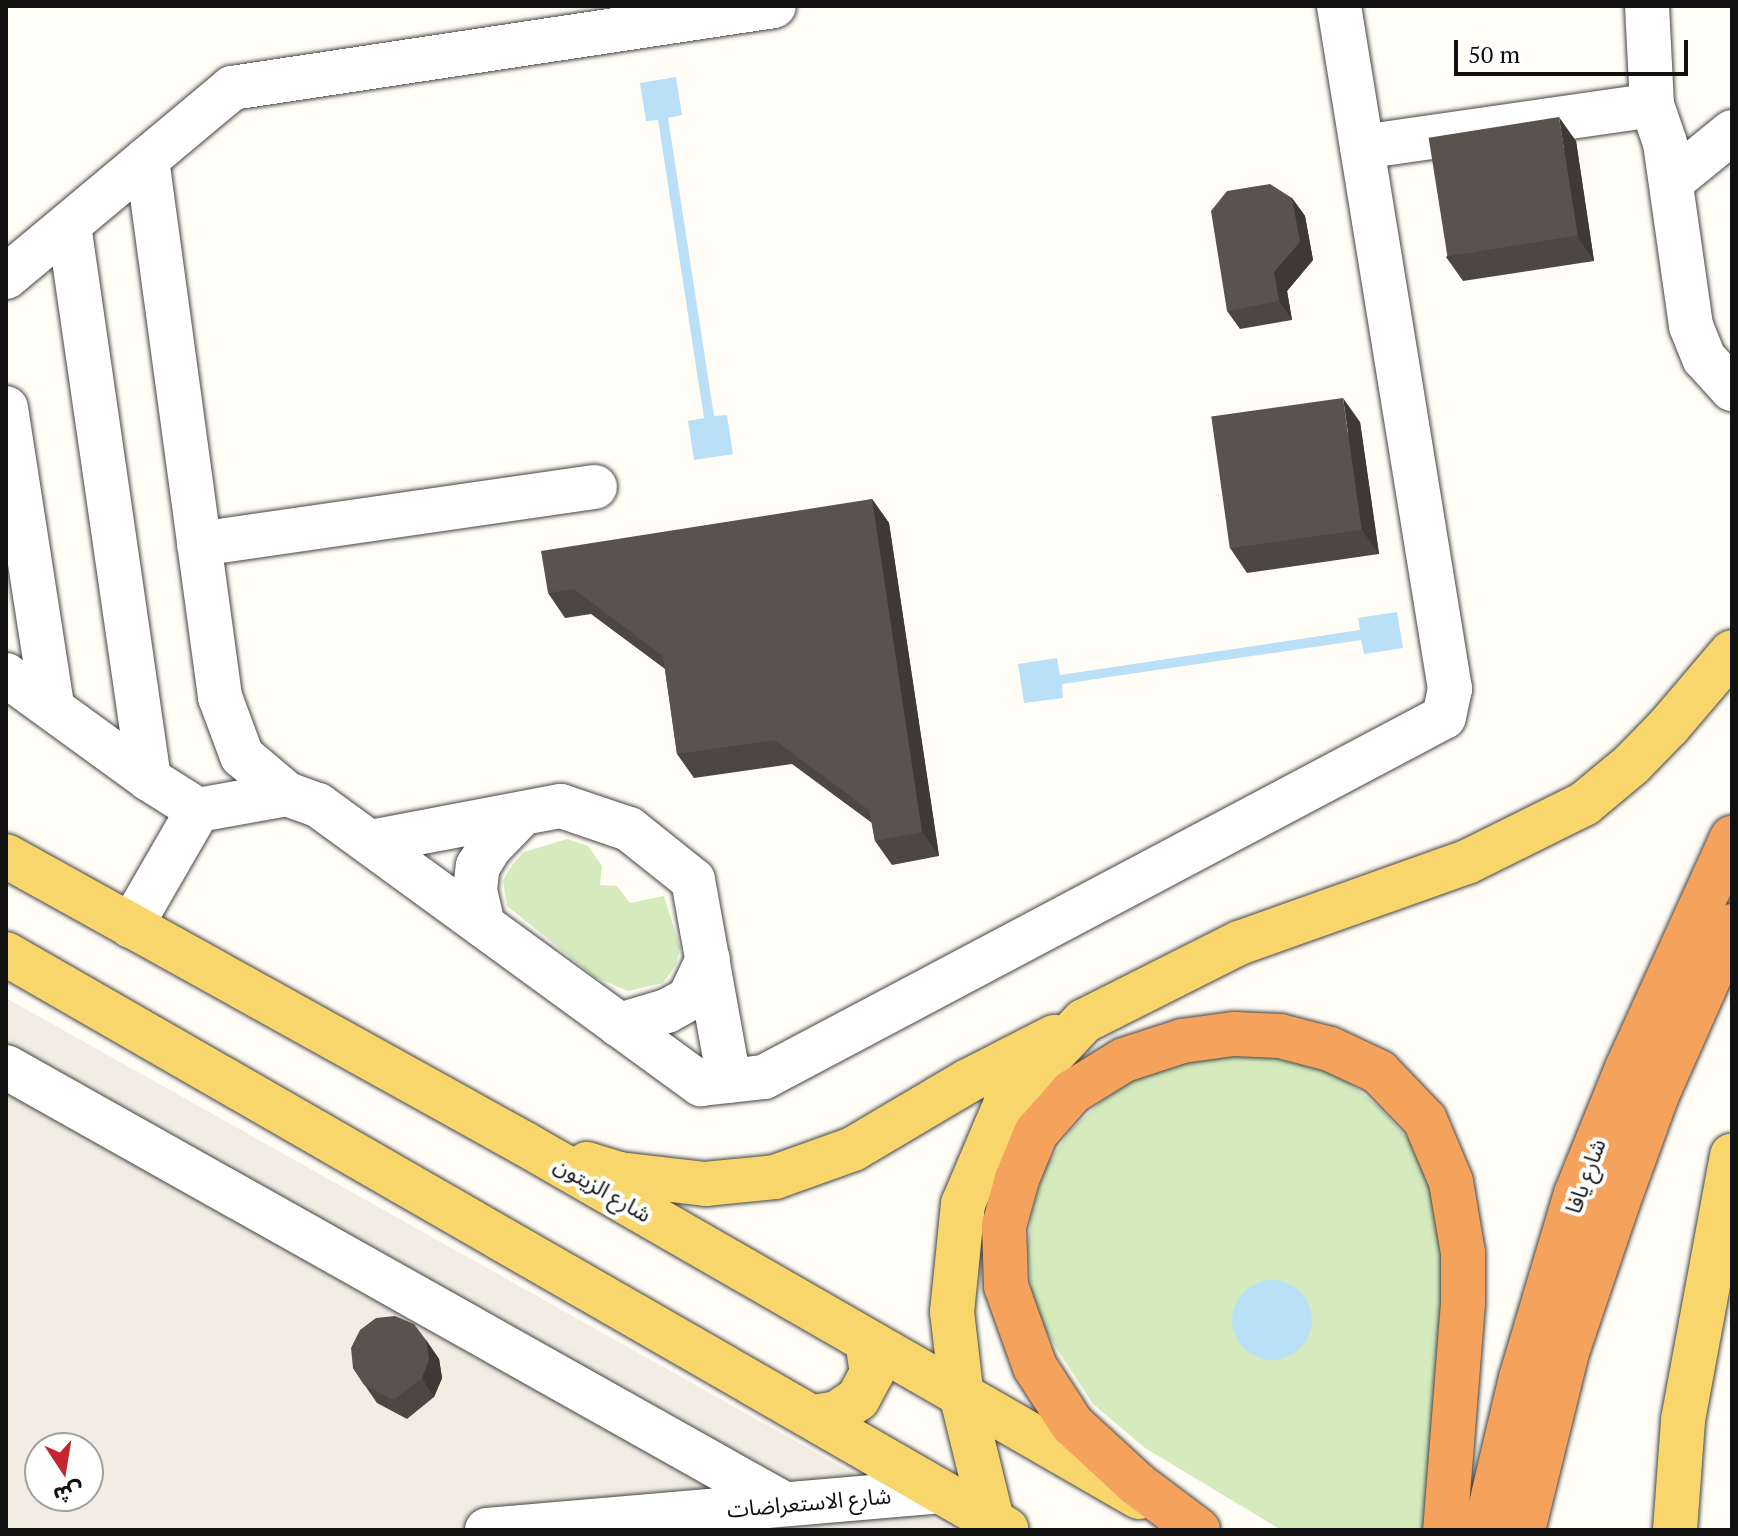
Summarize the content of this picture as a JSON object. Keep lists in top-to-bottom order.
{
  "streets": {
    "highway": ["شارع يافا"],
    "main road": ["شارع الزيتون"],
    "street": ["شارع الاستعراضات"]
  },
  "scale_bar": "50 m",
  "north": "bottom"
}
